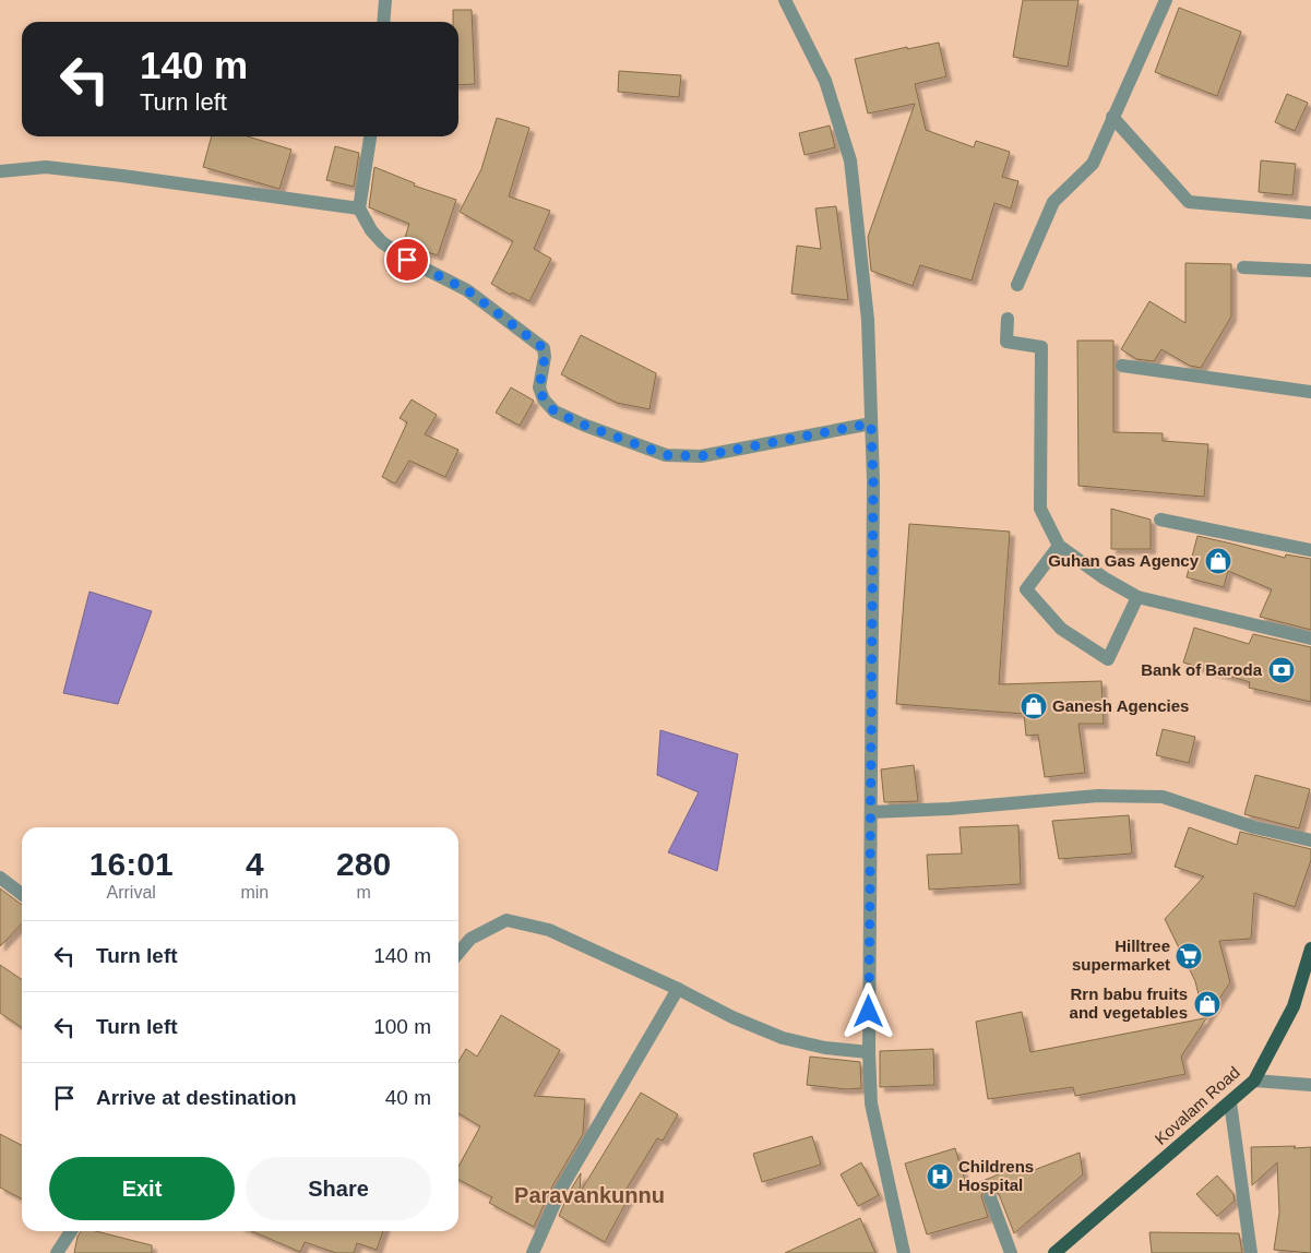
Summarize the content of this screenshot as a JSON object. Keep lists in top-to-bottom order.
{
  "streets": {
    "main road": ["Kovalam Road"]
  },
  "districts": ["Paravankunnu"],
  "places": {
    "shop": ["Guhan Gas Agency", "Ganesh Agencies", "Rrn babu fruits and vegetables"],
    "bank": ["Bank of Baroda"],
    "supermarket": ["Hilltree supermarket"],
    "hospital": ["Childrens Hospital"]
  },
  "page": {
    "turn": ["140 m", "Turn left"],
    "eta": [
      "16:01",
      "Arrival",
      "4",
      "min",
      "280",
      "m"
    ],
    "list": [
      {
        "name": "Turn left",
        "value": "140 m"
      },
      {
        "name": "Turn left",
        "value": "100 m"
      },
      {
        "name": "Arrive at destination",
        "value": "40 m"
      }
    ],
    "buttons": ["Exit", "Share"]
  }
}
